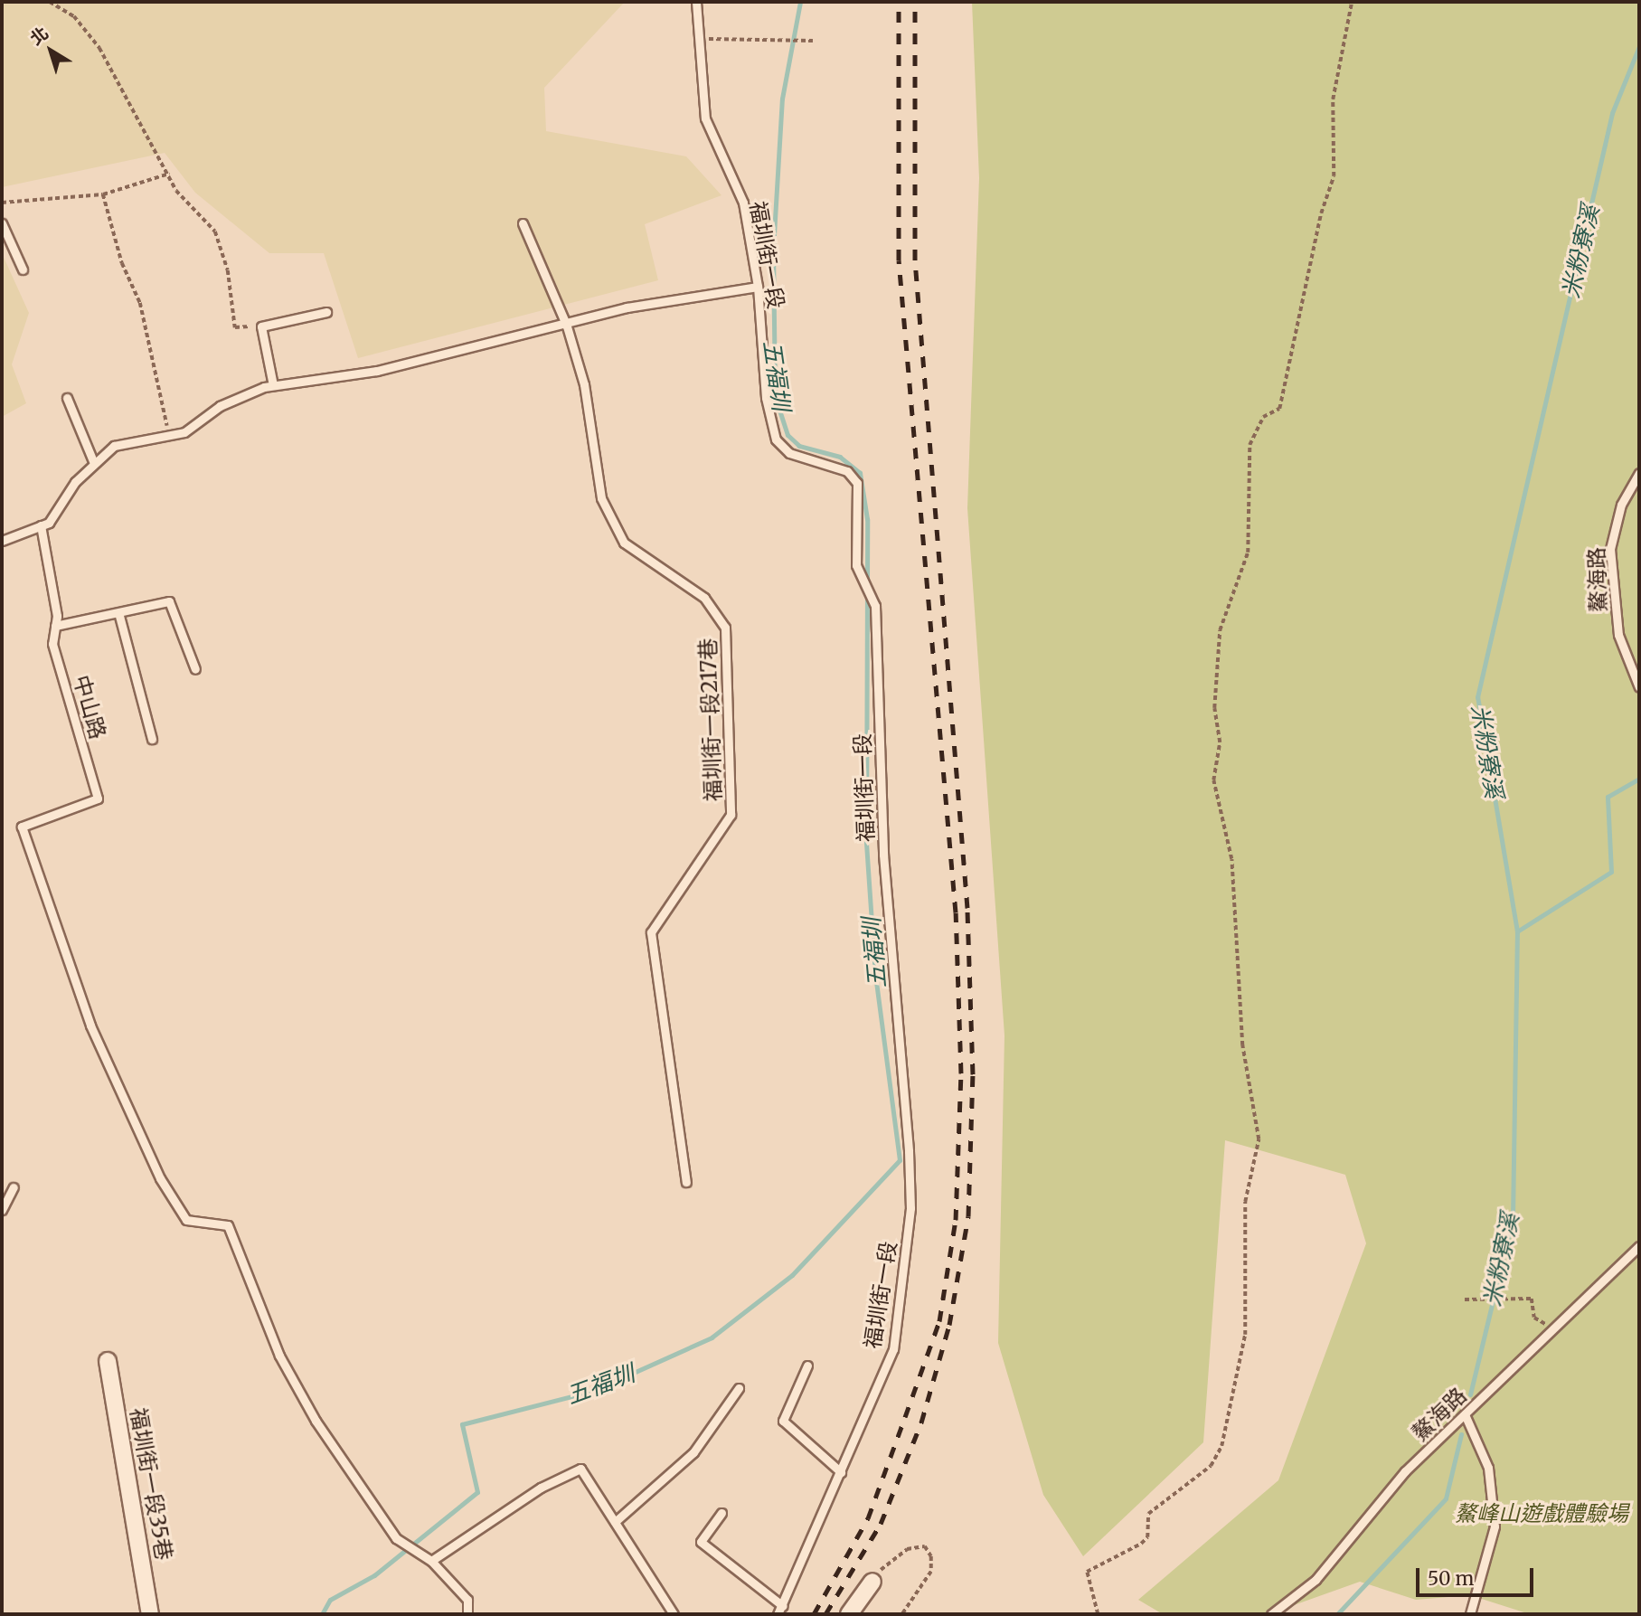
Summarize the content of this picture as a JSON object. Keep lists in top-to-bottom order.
{
  "streets": {
    "street": ["福圳街一段35巷"],
    "lane": [
      "福圳街一段",
      "鰲海路",
      "中山路",
      "福圳街一段217巷"
    ]
  },
  "water": ["米粉寮溪", "五福圳"],
  "parks": ["鰲峰山遊戲體驗場"],
  "scale_bar": "50 m",
  "north": "top left"
}
